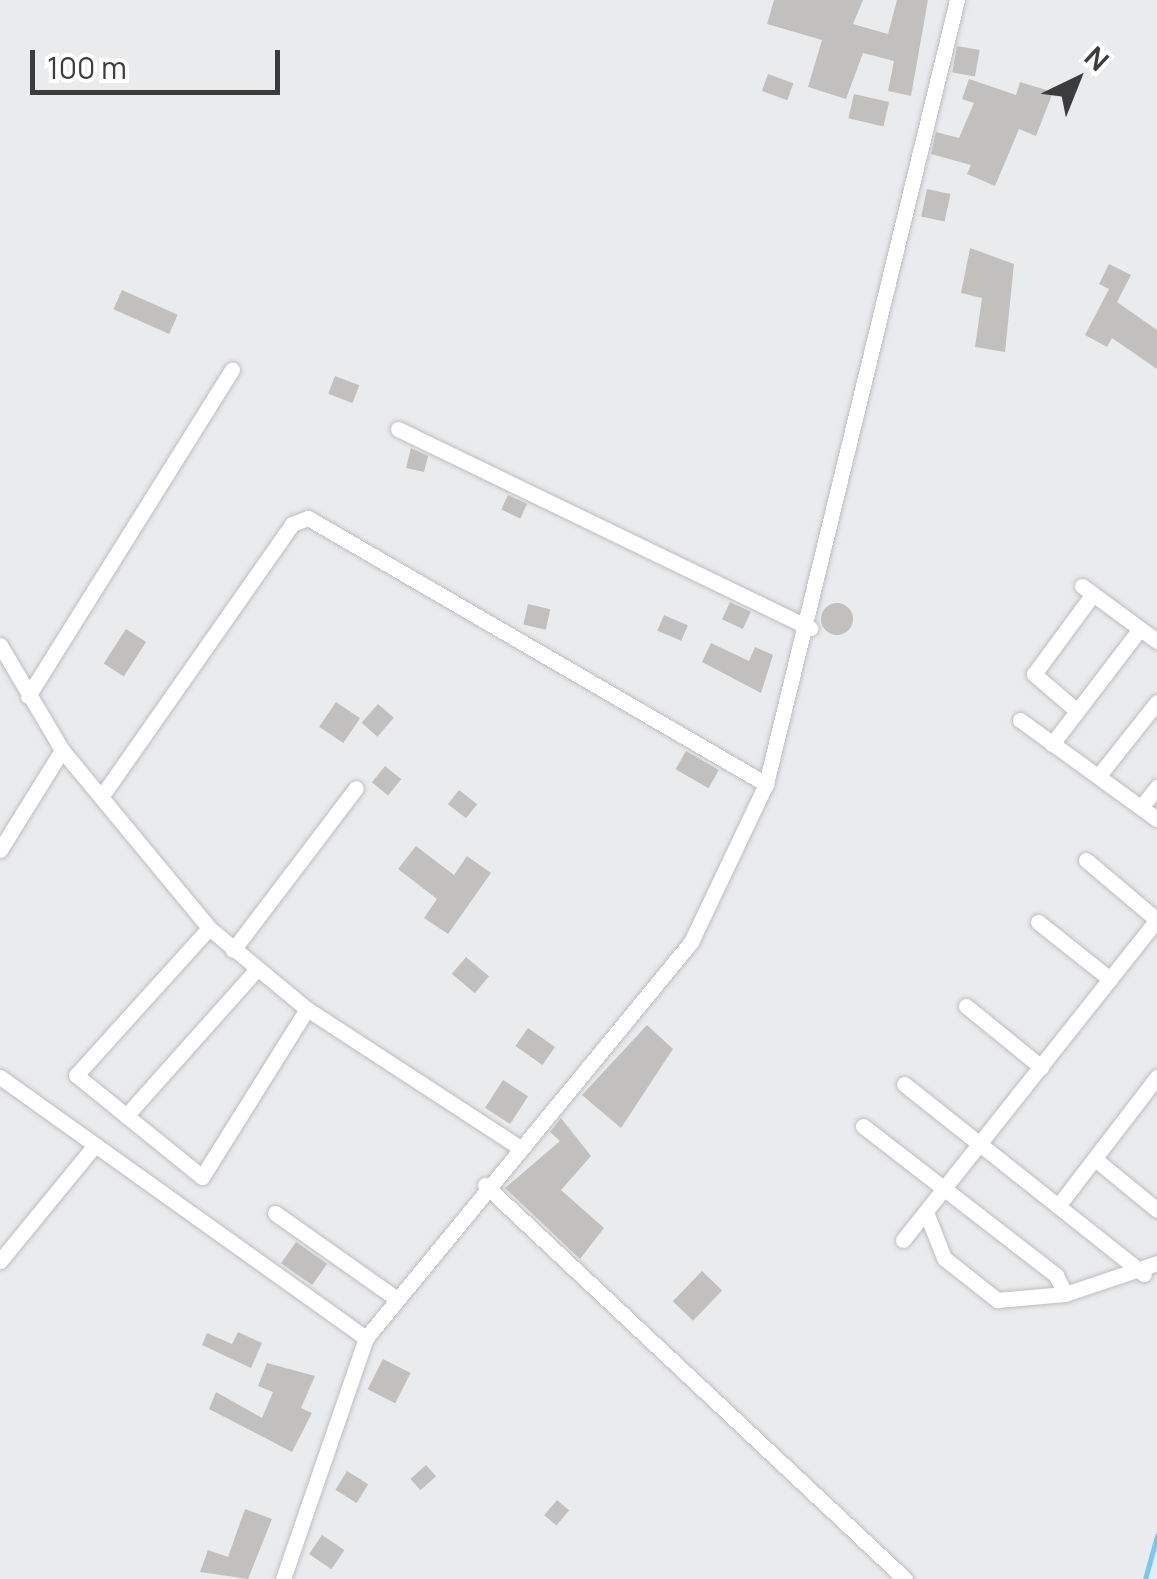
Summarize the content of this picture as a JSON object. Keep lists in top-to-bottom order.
{
  "scale_bar": "100 m",
  "north": "top right"
}
